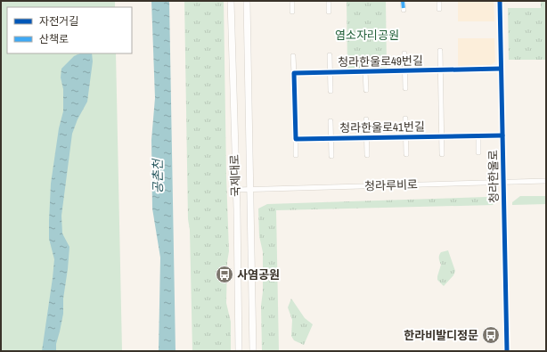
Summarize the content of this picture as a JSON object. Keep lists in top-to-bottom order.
{
  "streets": {
    "main road": ["국제대로"],
    "street": [
      "청라한울로49번길",
      "청라한울로41번길",
      "청라한울로",
      "청라루비로"
    ]
  },
  "crossings": [
    ["청라한울로49번길", "청라한울로"],
    ["청라한울로41번길", "청라한울로"],
    ["국제대로", "청라루비로"],
    ["청라한울로", "청라루비로"]
  ],
  "water": ["공촌천"],
  "parks": ["염소자리공원"],
  "places": {
    "bus stop": ["사염공원", "한라비발디정문"]
  },
  "legend": ["자전거길", "산책로"]
}
